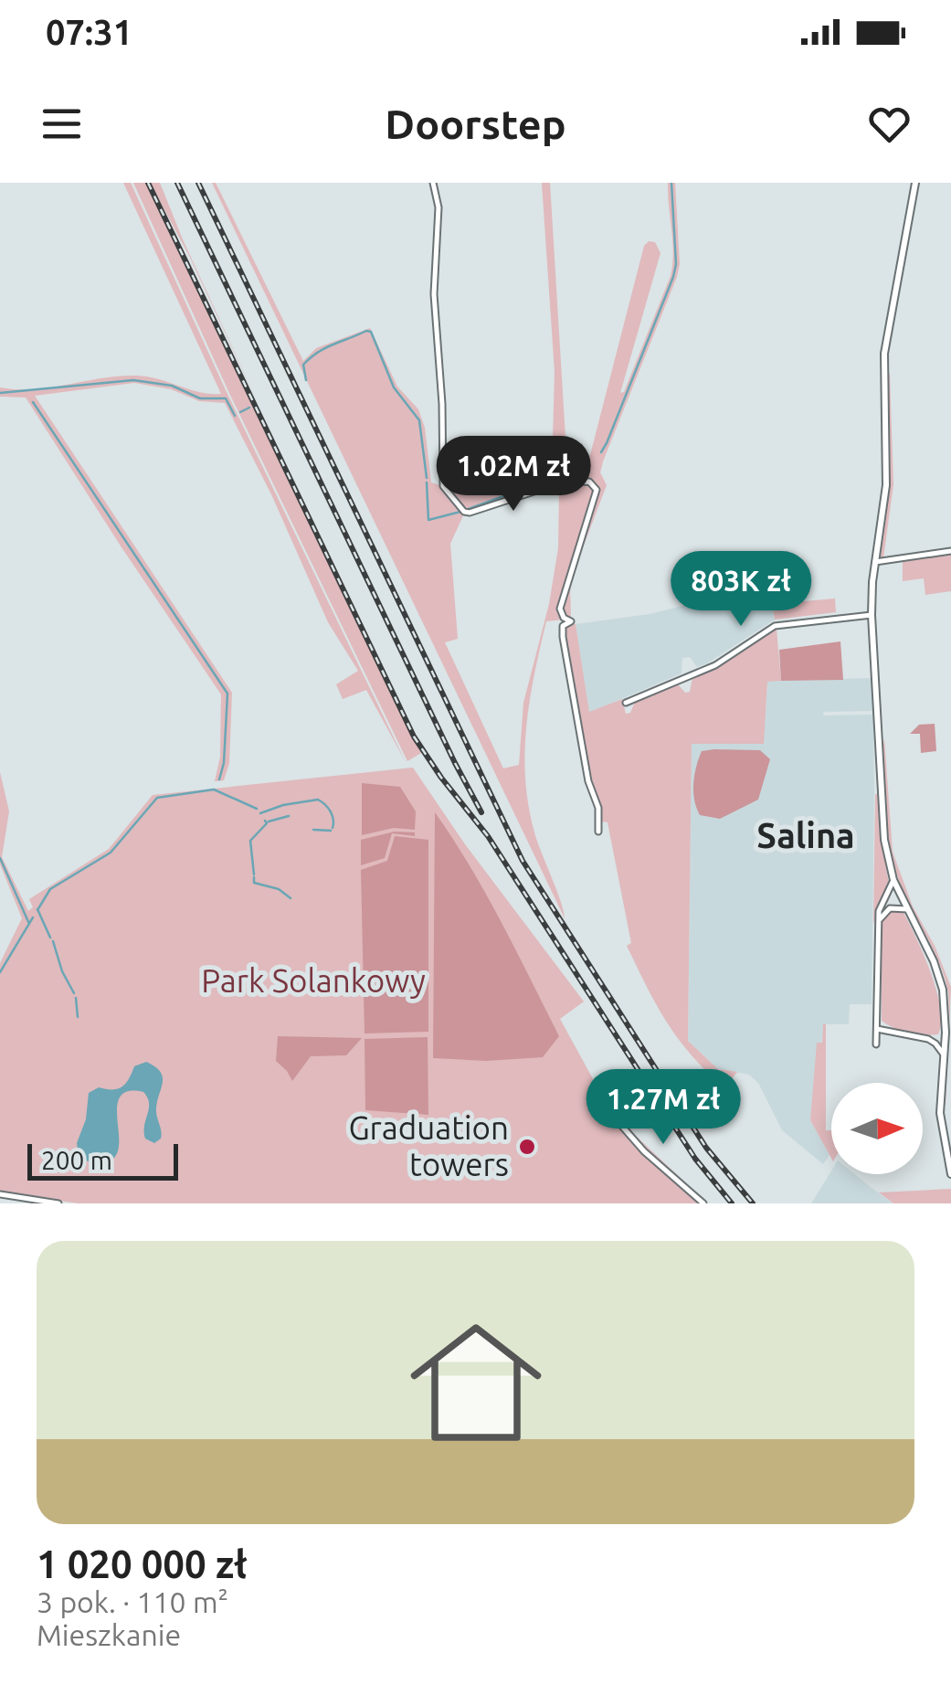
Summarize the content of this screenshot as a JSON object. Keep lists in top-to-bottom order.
{
  "districts": ["Salina"],
  "parks": ["Park Solankowy"],
  "places": ["Graduation towers"],
  "scale_bar": "200 m",
  "north": "right",
  "page": {
    "status": "07:31",
    "header": "Doorstep",
    "price": ["1.02M zł", "803K zł", "1.27M zł"],
    "scale": "200 m",
    "list": [
      {
        "name": "1 020 000 zł",
        "note": "3 pok. · 110 m² · Mieszkanie"
      }
    ]
  }
}
